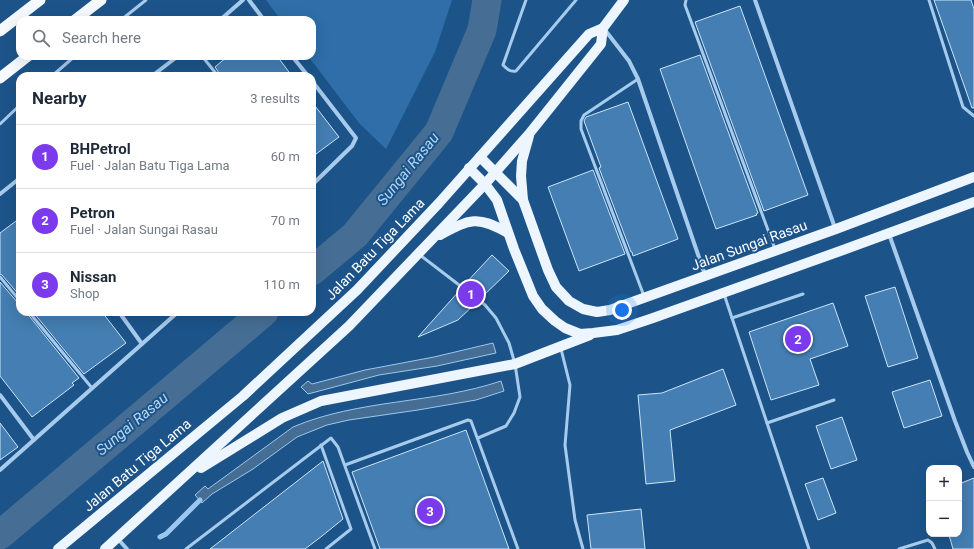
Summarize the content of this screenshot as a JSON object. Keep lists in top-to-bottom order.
{
  "streets": {
    "main road": ["Jalan Sungai Rasau", "Jalan Batu Tiga Lama"]
  },
  "water": ["Sungai Rasau"],
  "page": {
    "search": "Search here",
    "heading": ["Nearby", "3 results"],
    "list": [
      {
        "mark": "1",
        "name": "BHPetrol",
        "note": "Fuel · Jalan Batu Tiga Lama",
        "value": "60 m"
      },
      {
        "mark": "2",
        "name": "Petron",
        "note": "Fuel · Jalan Sungai Rasau",
        "value": "70 m"
      },
      {
        "mark": "3",
        "name": "Nissan",
        "note": "Shop",
        "value": "110 m"
      }
    ],
    "pins": ["1", "2", "3"],
    "map_buttons": ["+", "−"]
  }
}
